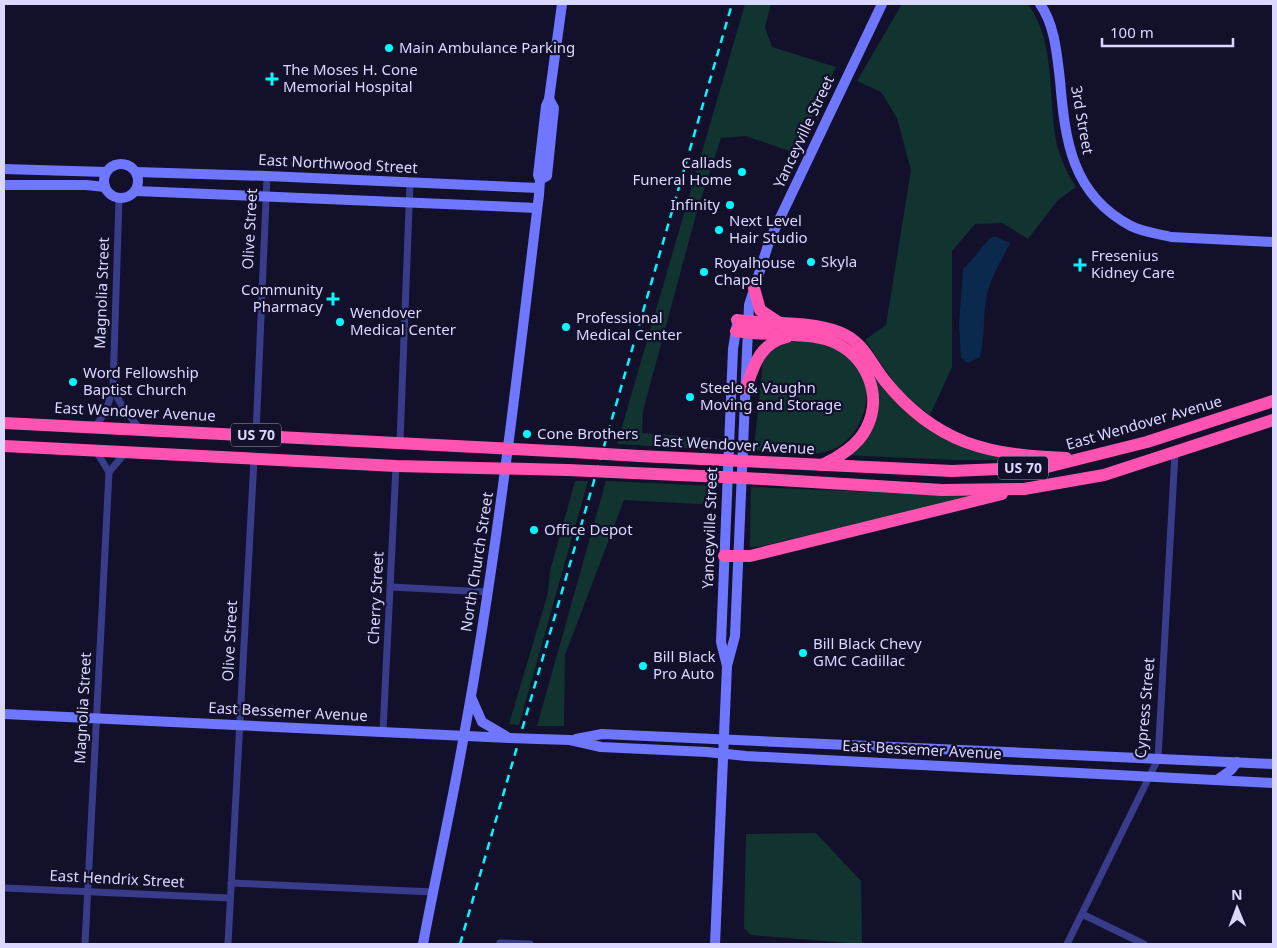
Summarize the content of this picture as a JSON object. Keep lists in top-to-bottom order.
{
  "streets": {
    "highway": ["East Wendover Avenue", "US 70"],
    "main road": [
      "3rd Street",
      "Yanceyville Street",
      "East Northwood Street",
      "North Church Street",
      "East Bessemer Avenue"
    ],
    "street": [
      "Olive Street",
      "Magnolia Street",
      "Cherry Street",
      "Cypress Street",
      "East Hendrix Street"
    ]
  },
  "crossings": [
    ["Yanceyville Street", "East Bessemer Avenue"],
    ["East Northwood Street", "Olive Street"],
    ["East Northwood Street", "Magnolia Street"],
    ["East Northwood Street", "North Church Street"],
    ["Olive Street", "East Wendover Avenue"],
    ["Olive Street", "US 70"],
    ["Olive Street", "East Bessemer Avenue"],
    ["Olive Street", "East Hendrix Street"],
    ["Magnolia Street", "East Wendover Avenue"],
    ["Magnolia Street", "East Bessemer Avenue"],
    ["Magnolia Street", "East Hendrix Street"],
    ["East Wendover Avenue", "North Church Street"],
    ["US 70", "North Church Street"],
    ["US 70", "Cherry Street"],
    ["US 70", "Cypress Street"],
    ["North Church Street", "East Bessemer Avenue"],
    ["Cherry Street", "East Bessemer Avenue"],
    ["Cypress Street", "East Bessemer Avenue"]
  ],
  "places": {
    "other": [
      "Main Ambulance Parking",
      "Callads Funeral Home",
      "Infinity",
      "Next Level Hair Studio",
      "Skyla",
      "Royalhouse Chapel",
      "Wendover Medical Center",
      "Professional Medical Center",
      "Word Fellowship Baptist Church",
      "Steele & Vaughn Moving and Storage",
      "Cone Brothers",
      "Office Depot",
      "Bill Black Chevy GMC Cadillac",
      "Bill Black Pro Auto"
    ],
    "health": ["The Moses H. Cone Memorial Hospital", "Fresenius Kidney Care", "Community Pharmacy"]
  },
  "scale_bar": "100 m",
  "north": "top"
}
